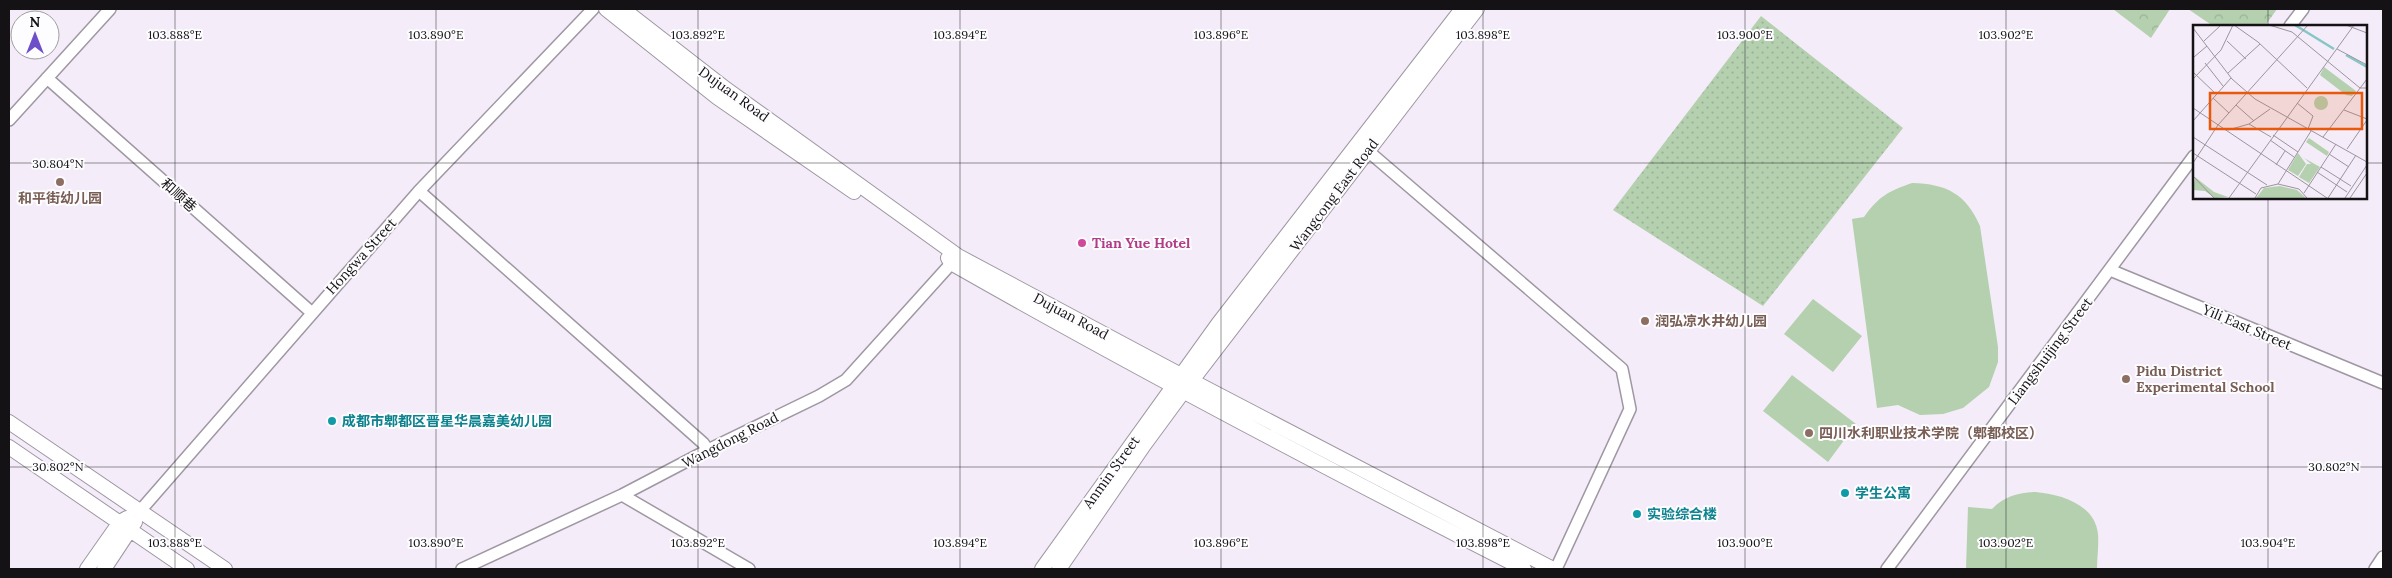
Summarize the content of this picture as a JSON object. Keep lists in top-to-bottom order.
{
  "streets": {
    "main road": ["Dujuan Road", "Wangcong East Road", "Anmin Street"],
    "street": [
      "和顺巷",
      "Hongwa Street",
      "Yili East Street",
      "Liangshuijing Street",
      "Wangdong Road"
    ]
  },
  "crossings": [
    ["Dujuan Road", "Wangcong East Road"],
    ["Dujuan Road", "Wangdong Road"],
    ["Dujuan Road", "Anmin Street"],
    ["和顺巷", "Hongwa Street"],
    ["Wangcong East Road", "Anmin Street"],
    ["Yili East Street", "Liangshuijing Street"]
  ],
  "places": [
    "和平街幼儿园",
    "Tian Yue Hotel",
    "润弘凉水井幼儿园",
    "Pidu District Experimental School",
    "成都市郫都区晋星华晨嘉美幼儿园",
    "四川水利职业技术学院（郫都校区）",
    "学生公寓",
    "实验综合楼"
  ],
  "north": "top",
  "coordinates": [
    "103.888°E",
    "103.890°E",
    "103.892°E",
    "103.894°E",
    "103.896°E",
    "103.898°E",
    "103.900°E",
    "103.902°E",
    "30.804°N",
    "30.802°N",
    "103.904°E"
  ]
}
